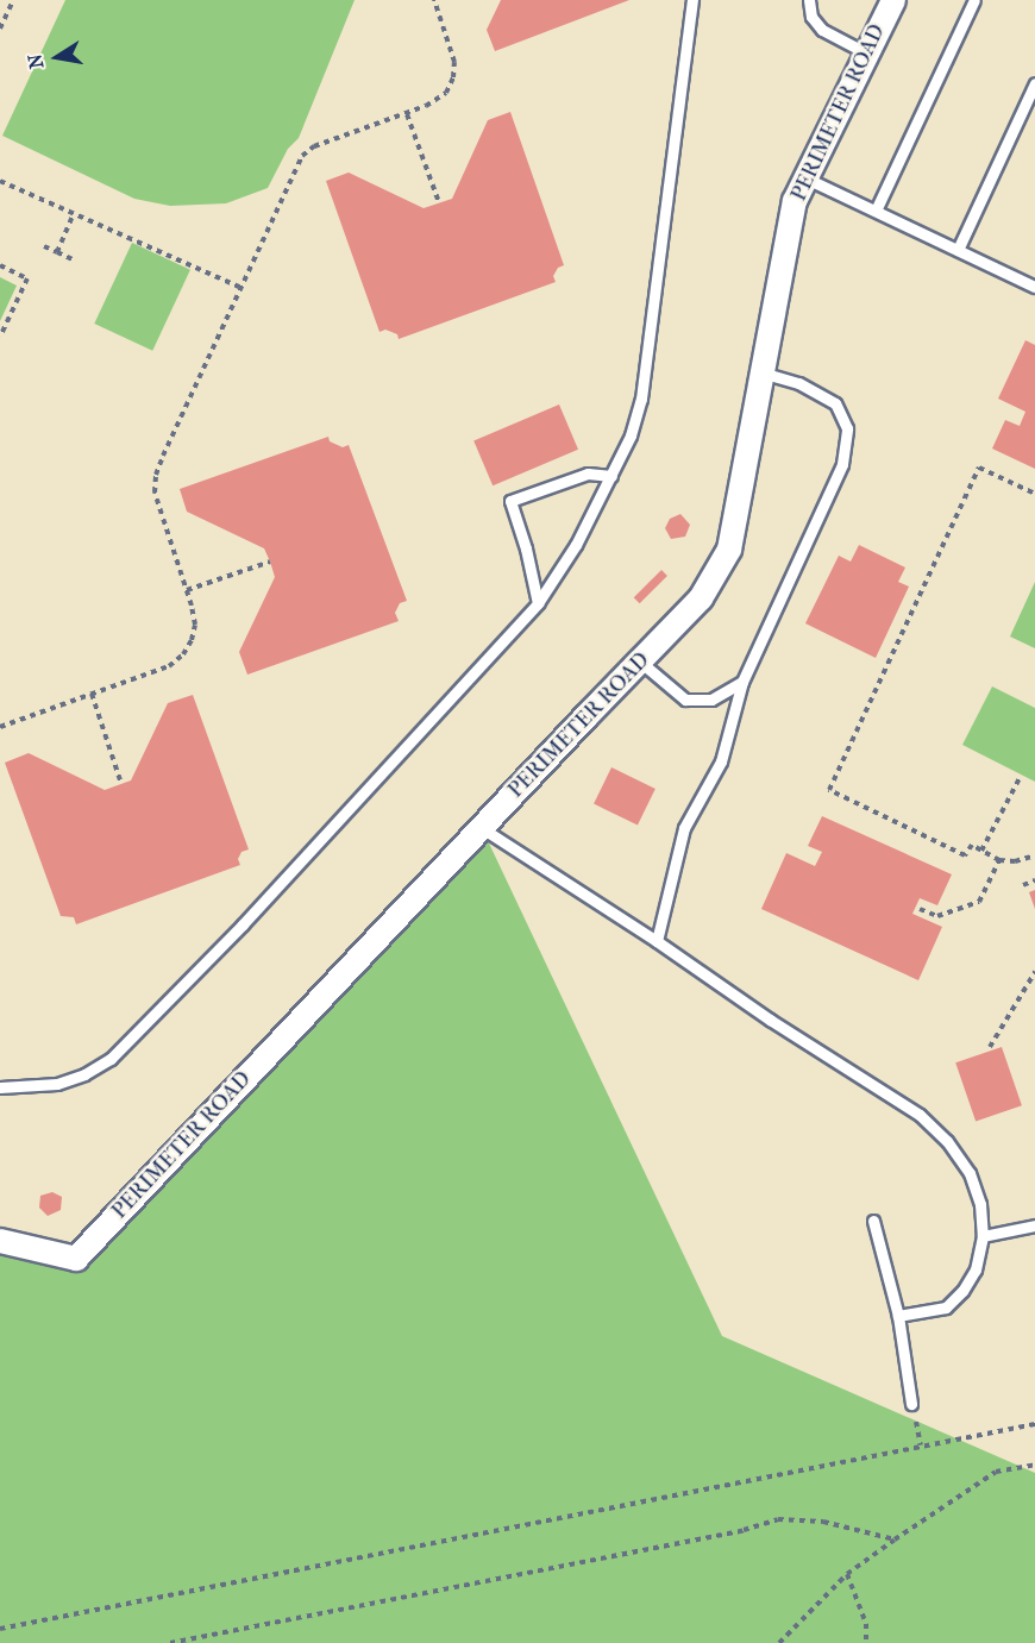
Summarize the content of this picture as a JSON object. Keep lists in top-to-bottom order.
{
  "streets": {
    "street": ["PERIMETER ROAD"]
  },
  "north": "left"
}
